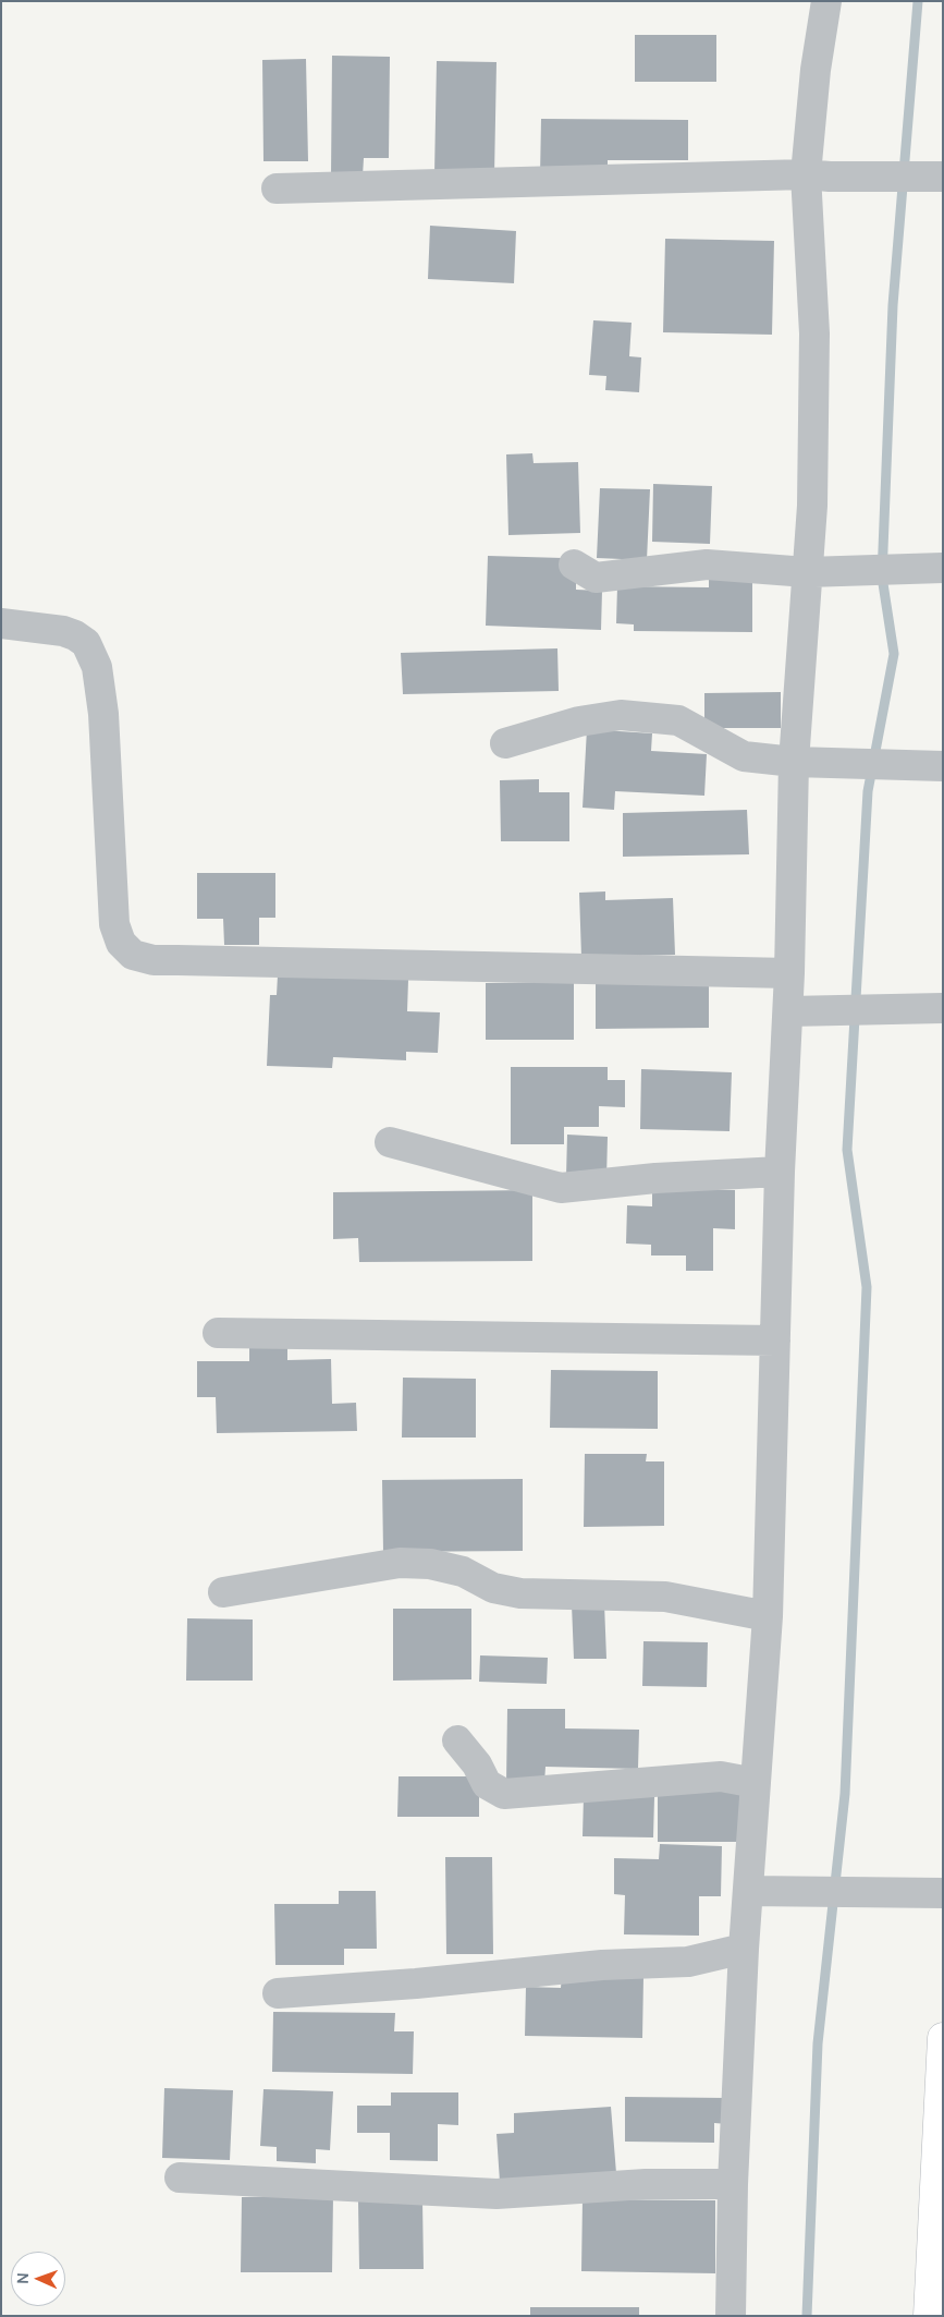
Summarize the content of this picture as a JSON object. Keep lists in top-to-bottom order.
{
  "north": "left"
}
